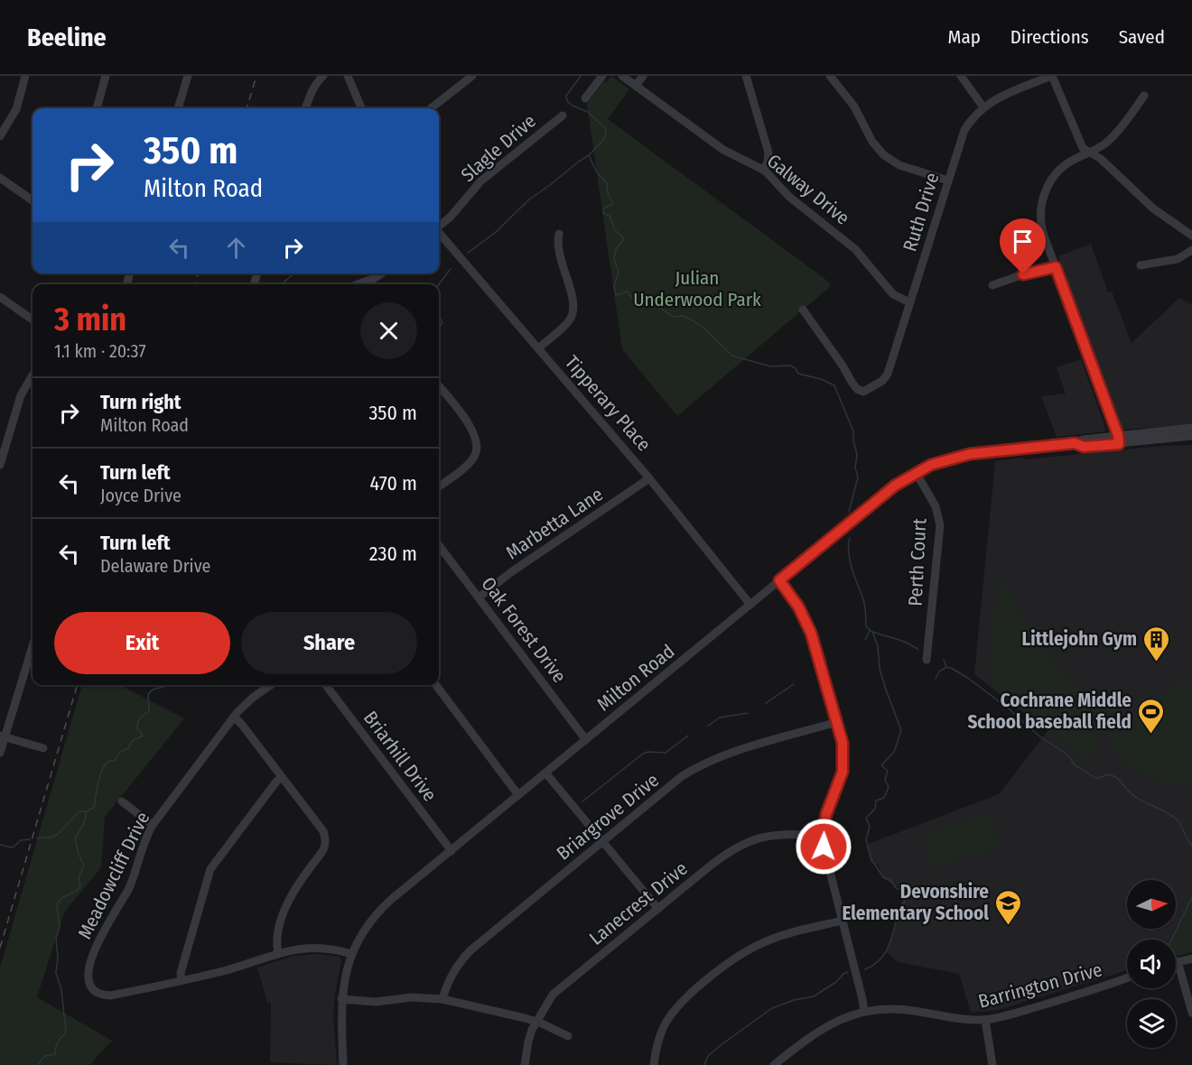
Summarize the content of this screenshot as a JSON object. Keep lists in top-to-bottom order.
{
  "streets": {
    "street": [
      "Slagle Drive",
      "Galway Drive",
      "Ruth Drive",
      "Tipperary Place",
      "Marbetta Lane",
      "Perth Court",
      "Oak Forest Drive",
      "Milton Road",
      "Briarhill Drive",
      "Briargrove Drive",
      "Meadowcliff Drive",
      "Lanecrest Drive",
      "Barrington Drive"
    ]
  },
  "crossings": [
    ["Galway Drive", "Ruth Drive"],
    ["Tipperary Place", "Marbetta Lane"],
    ["Tipperary Place", "Milton Road"],
    ["Marbetta Lane", "Oak Forest Drive"],
    ["Perth Court", "Milton Road"],
    ["Oak Forest Drive", "Milton Road"],
    ["Milton Road", "Briarhill Drive"],
    ["Milton Road", "Meadowcliff Drive"]
  ],
  "parks": ["Julian Underwood Park"],
  "places": {
    "building": ["Littlejohn Gym"],
    "sports": ["Cochrane Middle School baseball field"],
    "school or university": ["Devonshire Elementary School"]
  },
  "north": "right",
  "page": {
    "header": "Beeline",
    "nav": ["Map", "Directions", "Saved"],
    "turn": ["350 m", "Milton Road"],
    "heading": ["3 min", "1.1 km · 20:37"],
    "list": [
      {
        "name": "Turn right",
        "note": "Milton Road",
        "value": "350 m"
      },
      {
        "name": "Turn left",
        "note": "Joyce Drive",
        "value": "470 m"
      },
      {
        "name": "Turn left",
        "note": "Delaware Drive",
        "value": "230 m"
      }
    ],
    "buttons": ["Exit", "Share"]
  }
}
